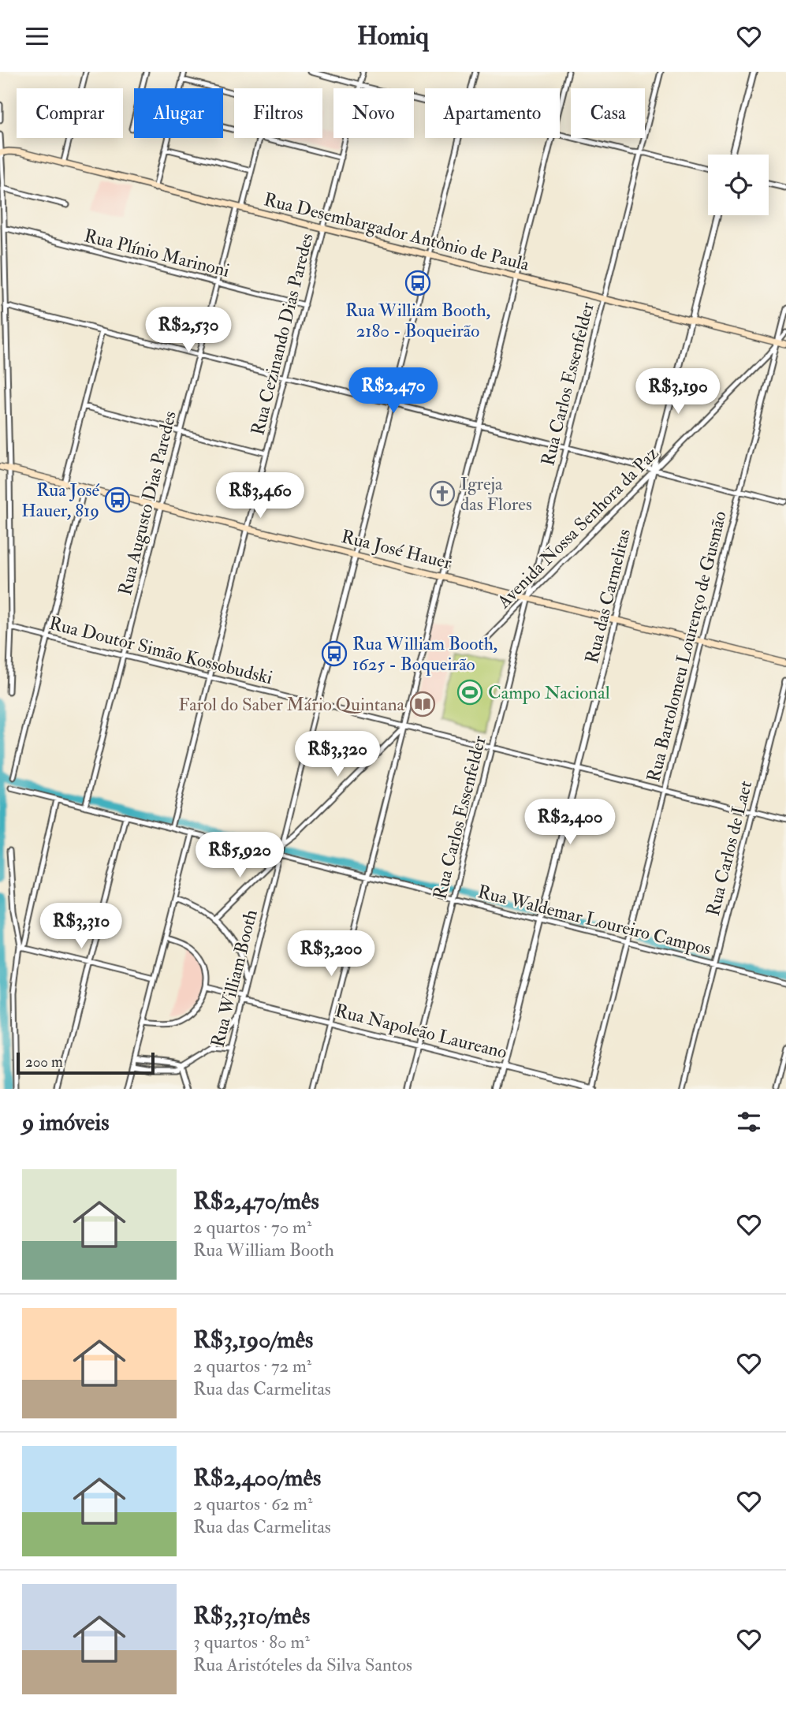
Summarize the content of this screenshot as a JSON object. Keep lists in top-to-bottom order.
{
  "streets": {
    "main road": ["Rua Desembargador Antônio de Paula", "Rua José Hauer"],
    "street": [
      "Rua Plínio Marinoni",
      "Rua Cezinando Dias Paredes",
      "Rua Carlos Essenfelder",
      "Rua Augusto Dias Paredes",
      "Avenida Nossa Senhora da Paz",
      "Rua das Carmelitas",
      "Rua Bartolomeu Lourenço de Gusmão",
      "Rua Doutor Simão Kossobudski",
      "Rua Carlos de Laet",
      "Rua Waldemar Loureiro Campos",
      "Rua William Booth",
      "Rua Napoleão Laureano"
    ]
  },
  "crossings": [
    ["Rua Desembargador Antônio de Paula", "Rua Cezinando Dias Paredes"],
    ["Rua Desembargador Antônio de Paula", "Rua Carlos Essenfelder"],
    ["Rua Desembargador Antônio de Paula", "Rua Augusto Dias Paredes"],
    ["Rua Desembargador Antônio de Paula", "Avenida Nossa Senhora da Paz"],
    ["Rua Desembargador Antônio de Paula", "Rua das Carmelitas"],
    ["Rua Desembargador Antônio de Paula", "Rua Bartolomeu Lourenço de Gusmão"],
    ["Rua Desembargador Antônio de Paula", "Rua William Booth"],
    ["Rua Plínio Marinoni", "Rua Cezinando Dias Paredes"],
    ["Rua Plínio Marinoni", "Rua Augusto Dias Paredes"],
    ["Rua Cezinando Dias Paredes", "Rua José Hauer"],
    ["Rua Cezinando Dias Paredes", "Rua Doutor Simão Kossobudski"],
    ["Rua Cezinando Dias Paredes", "Rua Waldemar Loureiro Campos"],
    ["Rua Carlos Essenfelder", "Avenida Nossa Senhora da Paz"],
    ["Rua Carlos Essenfelder", "Rua José Hauer"],
    ["Rua Carlos Essenfelder", "Rua Doutor Simão Kossobudski"],
    ["Rua Carlos Essenfelder", "Rua Waldemar Loureiro Campos"],
    ["Rua Carlos Essenfelder", "Rua Napoleão Laureano"],
    ["Rua Augusto Dias Paredes", "Rua José Hauer"],
    ["Rua Augusto Dias Paredes", "Rua Doutor Simão Kossobudski"],
    ["Rua Augusto Dias Paredes", "Rua Waldemar Loureiro Campos"],
    ["Avenida Nossa Senhora da Paz", "Rua José Hauer"],
    ["Avenida Nossa Senhora da Paz", "Rua das Carmelitas"],
    ["Avenida Nossa Senhora da Paz", "Rua Bartolomeu Lourenço de Gusmão"],
    ["Rua José Hauer", "Rua das Carmelitas"],
    ["Rua José Hauer", "Rua Bartolomeu Lourenço de Gusmão"],
    ["Rua José Hauer", "Rua William Booth"],
    ["Rua das Carmelitas", "Rua Doutor Simão Kossobudski"],
    ["Rua das Carmelitas", "Rua Waldemar Loureiro Campos"],
    ["Rua das Carmelitas", "Rua Napoleão Laureano"],
    ["Rua Bartolomeu Lourenço de Gusmão", "Rua Doutor Simão Kossobudski"],
    ["Rua Bartolomeu Lourenço de Gusmão", "Rua Waldemar Loureiro Campos"],
    ["Rua Bartolomeu Lourenço de Gusmão", "Rua Napoleão Laureano"],
    ["Rua Doutor Simão Kossobudski", "Rua Carlos de Laet"],
    ["Rua Doutor Simão Kossobudski", "Rua William Booth"],
    ["Rua Carlos de Laet", "Rua Waldemar Loureiro Campos"],
    ["Rua Waldemar Loureiro Campos", "Rua William Booth"],
    ["Rua William Booth", "Rua Napoleão Laureano"]
  ],
  "places": {
    "bus stop": ["Rua William Booth, 2180 - Boqueirão", "Rua José Hauer, 819", "Rua William Booth, 1625 - Boqueirão"],
    "church": ["Igreja das Flores"],
    "sports": ["Campo Nacional"],
    "library": ["Farol do Saber Mário Quintana"]
  },
  "scale_bar": "200 m",
  "page": {
    "header": "Homiq",
    "chip": [
      "Comprar",
      "Alugar",
      "Filtros",
      "Novo",
      "Apartamento",
      "Casa"
    ],
    "price": [
      "R$2,530",
      "R$2,470",
      "R$3,190",
      "R$3,460",
      "R$3,320",
      "R$2,400",
      "R$5,920",
      "R$3,310",
      "R$3,200"
    ],
    "scale": "200 m",
    "heading": "9 imóveis",
    "list": [
      {
        "name": "R$2,470/mês",
        "note": "2 quartos · 70 m² · Rua William Booth"
      },
      {
        "name": "R$3,190/mês",
        "note": "2 quartos · 72 m² · Rua das Carmelitas"
      },
      {
        "name": "R$2,400/mês",
        "note": "2 quartos · 62 m² · Rua das Carmelitas"
      },
      {
        "name": "R$3,310/mês",
        "note": "3 quartos · 80 m² · Rua Aristóteles da Silva Santos"
      }
    ]
  }
}
